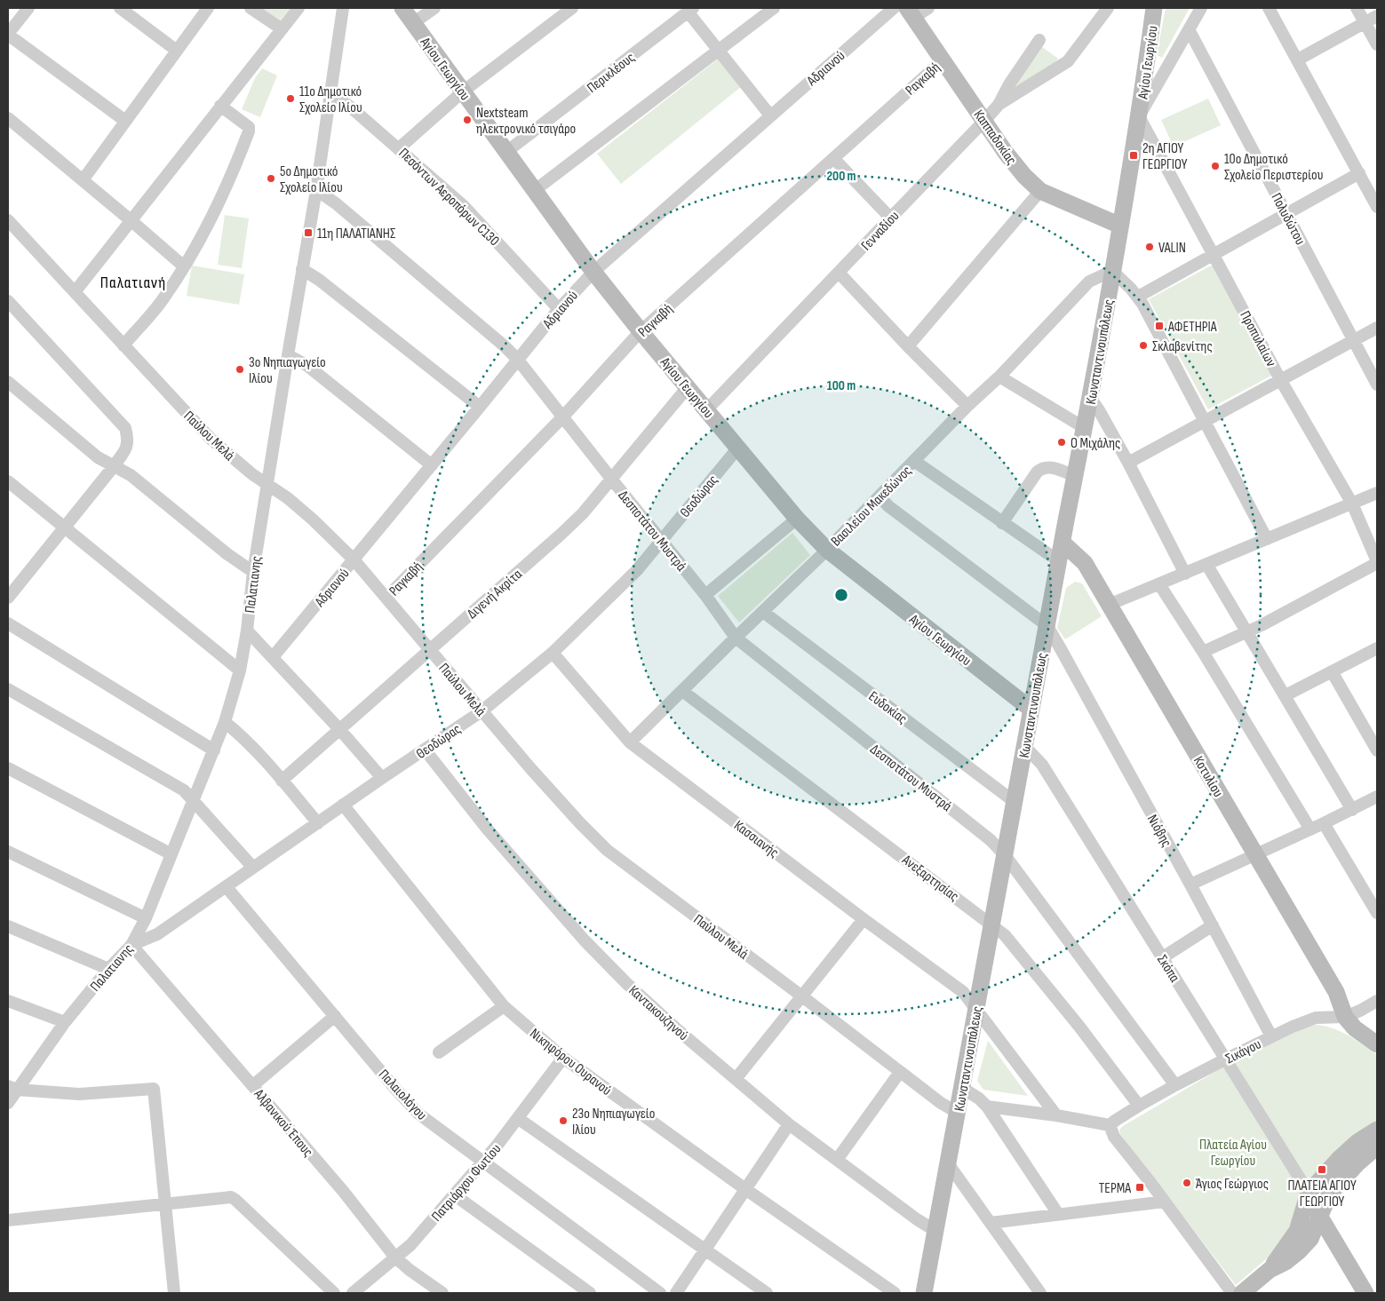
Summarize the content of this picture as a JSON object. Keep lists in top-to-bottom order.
{
  "streets": {
    "street": [
      "Αγίου Γεωργίου",
      "Αδριανού",
      "Περικλέους",
      "Ραγκαβή",
      "Καππαδοκίας",
      "Πεσόντων Αεροπόρων C130",
      "Πολυδώτου",
      "Γενναδίου",
      "Προπυλαίων",
      "Κωνσταντινουπόλεως",
      "Παύλου Μελά",
      "Θεοδώρας",
      "Βασιλείου Μακεδώνος",
      "Δεσποτάτου Μυστρά",
      "Παλατιανης",
      "Διγενή Ακρίτα",
      "Ευδοκίας",
      "Κοτυλίου",
      "Νιόβης",
      "Κασσιανής",
      "Ανεξαρτησίας",
      "Σκόπα",
      "Καντακουζηνού",
      "Σικάγου",
      "Νικηφόρου Ουρανού",
      "Παλαιολόγου",
      "Αλβανικού Έπους",
      "Πατριάρχου Φωτίου"
    ]
  },
  "crossings": [
    ["Αγίου Γεωργίου", "Αδριανού"],
    ["Αγίου Γεωργίου", "Περικλέους"],
    ["Αγίου Γεωργίου", "Ραγκαβή"],
    ["Αγίου Γεωργίου", "Γενναδίου"],
    ["Αγίου Γεωργίου", "Προπυλαίων"],
    ["Αγίου Γεωργίου", "Κωνσταντινουπόλεως"],
    ["Αγίου Γεωργίου", "Θεοδώρας"],
    ["Αγίου Γεωργίου", "Βασιλείου Μακεδώνος"],
    ["Αγίου Γεωργίου", "Διγενή Ακρίτα"],
    ["Αδριανού", "Πεσόντων Αεροπόρων C130"],
    ["Αδριανού", "Παύλου Μελά"],
    ["Αδριανού", "Δεσποτάτου Μυστρά"],
    ["Ραγκαβή", "Καππαδοκίας"],
    ["Ραγκαβή", "Παύλου Μελά"],
    ["Ραγκαβή", "Δεσποτάτου Μυστρά"],
    ["Καππαδοκίας", "Γενναδίου"],
    ["Καππαδοκίας", "Κωνσταντινουπόλεως"],
    ["Πεσόντων Αεροπόρων C130", "Παλατιανης"],
    ["Προπυλαίων", "Κωνσταντινουπόλεως"],
    ["Κωνσταντινουπόλεως", "Παύλου Μελά"],
    ["Κωνσταντινουπόλεως", "Βασιλείου Μακεδώνος"],
    ["Κωνσταντινουπόλεως", "Δεσποτάτου Μυστρά"],
    ["Κωνσταντινουπόλεως", "Ευδοκίας"],
    ["Κωνσταντινουπόλεως", "Κοτυλίου"],
    ["Κωνσταντινουπόλεως", "Νιόβης"],
    ["Κωνσταντινουπόλεως", "Κασσιανής"],
    ["Κωνσταντινουπόλεως", "Ανεξαρτησίας"],
    ["Κωνσταντινουπόλεως", "Σκόπα"],
    ["Κωνσταντινουπόλεως", "Καντακουζηνού"],
    ["Παύλου Μελά", "Θεοδώρας"],
    ["Παύλου Μελά", "Παλατιανης"],
    ["Παύλου Μελά", "Διγενή Ακρίτα"],
    ["Θεοδώρας", "Δεσποτάτου Μυστρά"],
    ["Θεοδώρας", "Παλατιανης"],
    ["Θεοδώρας", "Κασσιανής"],
    ["Θεοδώρας", "Καντακουζηνού"],
    ["Θεοδώρας", "Νικηφόρου Ουρανού"],
    ["Θεοδώρας", "Παλαιολόγου"],
    ["Θεοδώρας", "Αλβανικού Έπους"],
    ["Βασιλείου Μακεδώνος", "Δεσποτάτου Μυστρά"],
    ["Βασιλείου Μακεδώνος", "Ευδοκίας"],
    ["Βασιλείου Μακεδώνος", "Κασσιανής"],
    ["Βασιλείου Μακεδώνος", "Ανεξαρτησίας"],
    ["Δεσποτάτου Μυστρά", "Παλατιανης"],
    ["Δεσποτάτου Μυστρά", "Διγενή Ακρίτα"],
    ["Δεσποτάτου Μυστρά", "Σικάγου"],
    ["Παλατιανης", "Αλβανικού Έπους"],
    ["Κοτυλίου", "Σικάγου"],
    ["Νιόβης", "Σικάγου"],
    ["Ανεξαρτησίας", "Σικάγου"],
    ["Σκόπα", "Σικάγου"],
    ["Νικηφόρου Ουρανού", "Πατριάρχου Φωτίου"],
    ["Παλαιολόγου", "Πατριάρχου Φωτίου"],
    ["Αλβανικού Έπους", "Πατριάρχου Φωτίου"]
  ],
  "districts": ["Παλατιανή"],
  "parks": ["Πλατεία Αγίου Γεωργίου"],
  "places": {
    "other": [
      "11ο Δημοτικό Σχολείο Ιλίου",
      "Nextsteam ηλεκτρονικό τσιγάρο",
      "10ο Δημοτικό Σχολείο Περιστερίου",
      "5ο Δημοτικό Σχολείο Ιλίου",
      "VALIN",
      "Σκλαβενίτης",
      "3ο Νηπιαγωγείο Ιλίου",
      "Ο Μιχάλης",
      "23ο Νηπιαγωγείο Ιλίου",
      "Άγιος Γεώργιος"
    ],
    "transit": [
      "2η ΑΓΙΟΥ ΓΕΩΡΓΙΟΥ",
      "11η ΠΑΛΑΤΙΑΝΗΣ",
      "ΑΦΕΤΗΡΙΑ",
      "ΠΛΑΤΕΙΑ ΑΓΙΟΥ ΓΕΩΡΓΙΟΥ",
      "ΤΕΡΜΑ"
    ]
  },
  "rings": ["200 m", "100 m"]
}
